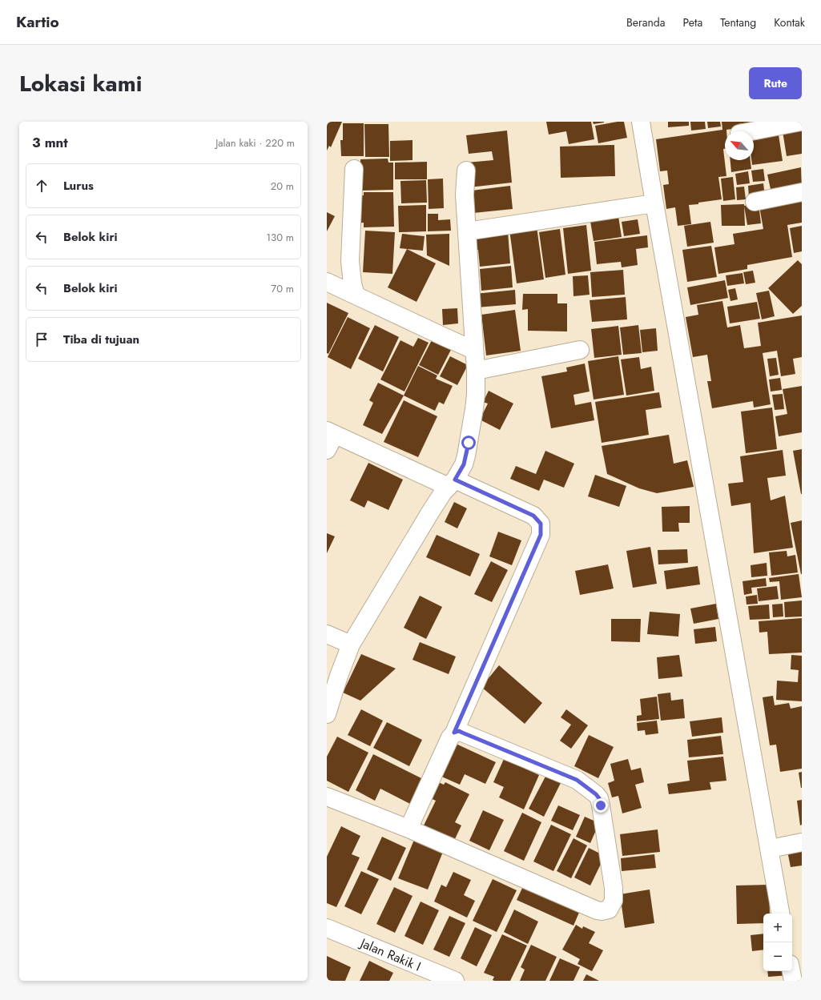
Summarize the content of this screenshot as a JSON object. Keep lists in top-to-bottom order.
{
  "streets": {
    "street": ["Jalan Rakik I"]
  },
  "north": "top left",
  "page": {
    "header": "Kartio",
    "nav": [
      "Beranda",
      "Peta",
      "Tentang",
      "Kontak"
    ],
    "title": "Lokasi kami",
    "buttons": "Rute",
    "heading": ["3 mnt", "Jalan kaki · 220 m"],
    "list": [
      ["Lurus", "20 m"],
      ["Belok kiri", "130 m"],
      ["Belok kiri", "70 m"],
      "Tiba di tujuan"
    ],
    "map_buttons": ["+", "−"]
  }
}
